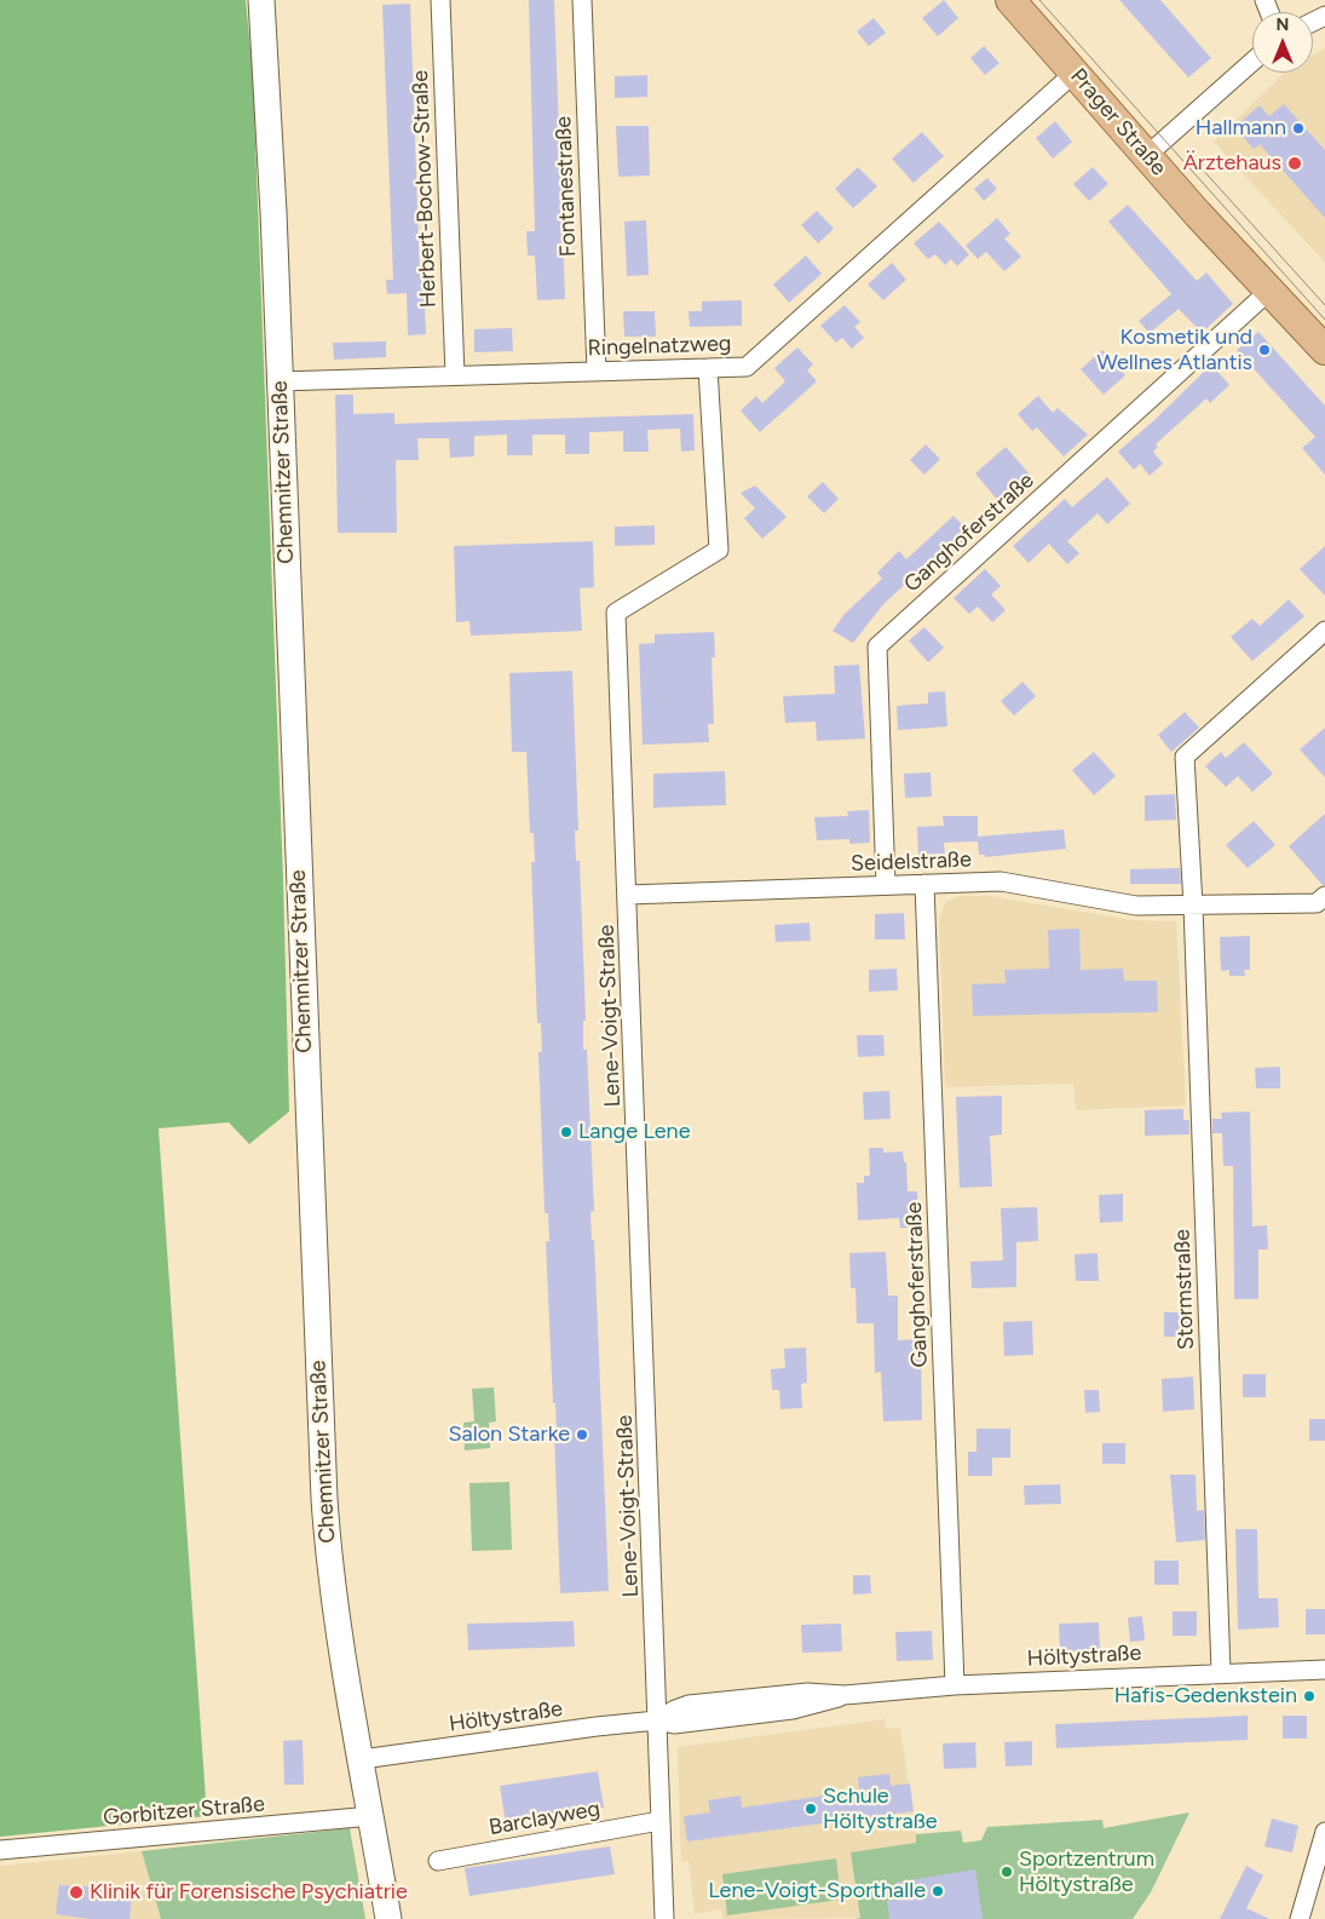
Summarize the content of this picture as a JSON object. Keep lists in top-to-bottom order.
{
  "streets": {
    "main road": ["Prager Straße", "Chemnitzer Straße"],
    "street": [
      "Fontanestraße",
      "Herbert-Bochow-Straße",
      "Ringelnatzweg",
      "Ganghoferstraße",
      "Seidelstraße",
      "Lene-Voigt-Straße",
      "Stormstraße",
      "Höltystraße",
      "Gorbitzer Straße",
      "Barclayweg"
    ]
  },
  "crossings": [
    ["Prager Straße", "Ringelnatzweg"],
    ["Prager Straße", "Ganghoferstraße"],
    ["Fontanestraße", "Ringelnatzweg"],
    ["Herbert-Bochow-Straße", "Ringelnatzweg"],
    ["Ringelnatzweg", "Chemnitzer Straße"],
    ["Ringelnatzweg", "Lene-Voigt-Straße"],
    ["Chemnitzer Straße", "Höltystraße"],
    ["Chemnitzer Straße", "Gorbitzer Straße"],
    ["Ganghoferstraße", "Seidelstraße"],
    ["Ganghoferstraße", "Höltystraße"],
    ["Seidelstraße", "Lene-Voigt-Straße"],
    ["Seidelstraße", "Stormstraße"],
    ["Lene-Voigt-Straße", "Höltystraße"],
    ["Stormstraße", "Höltystraße"]
  ],
  "places": [
    "Hallmann",
    "Ärztehaus",
    "Kosmetik und Wellnes Atlantis",
    "Lange Lene",
    "Salon Starke",
    "Hafis-Gedenkstein",
    "Schule Höltystraße",
    "Sportzentrum Höltystraße",
    "Lene-Voigt-Sporthalle",
    "Klinik für Forensische Psychiatrie"
  ],
  "north": "top"
}
